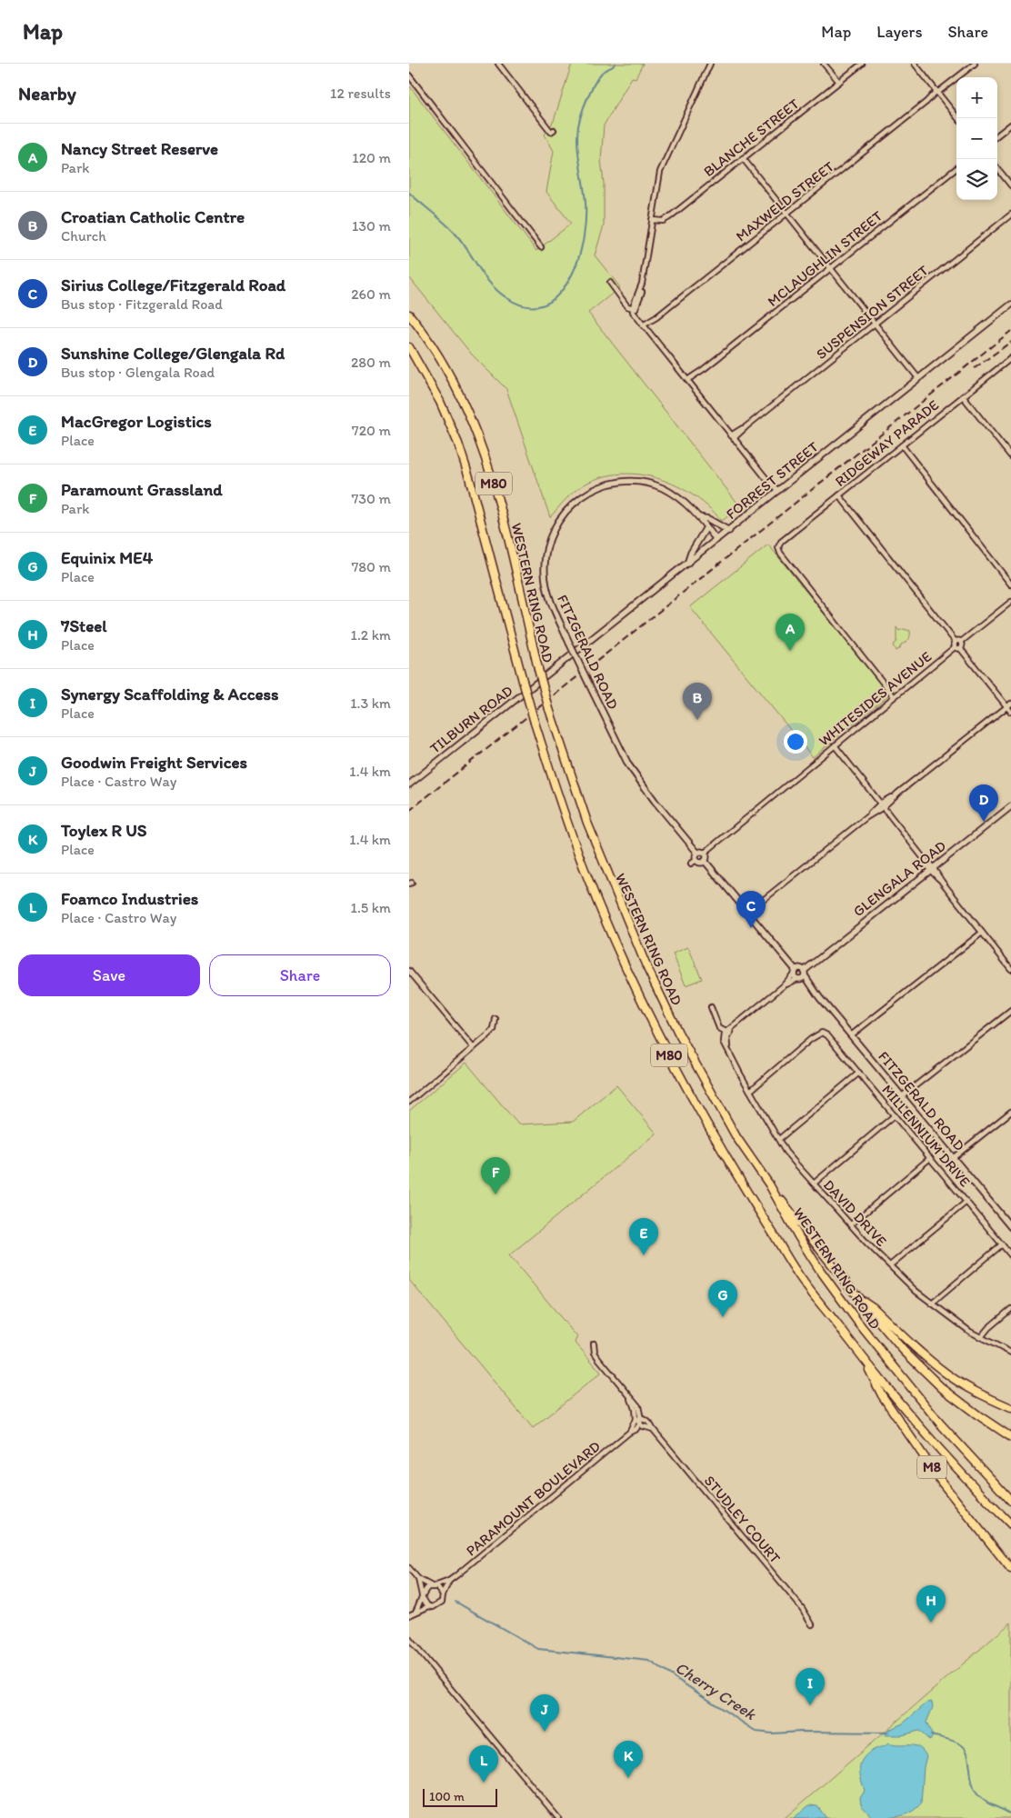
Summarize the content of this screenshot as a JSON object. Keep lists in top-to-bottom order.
{
  "streets": {
    "highway": ["M80", "WESTERN RING ROAD", "M8"],
    "street": [
      "BLANCHE STREET",
      "MAXWELD STREET",
      "MCLAUGHLIN STREET",
      "SUSPENSION STREET",
      "RIDGEWAY PARADE",
      "FORREST STREET",
      "FITZGERALD ROAD",
      "WHITESIDES AVENUE",
      "TILBURN ROAD",
      "GLENGALA ROAD",
      "MILLENNIUM DRIVE",
      "DAVID DRIVE",
      "PARAMOUNT BOULEVARD",
      "STUDLEY COURT"
    ]
  },
  "crossings": [
    ["RIDGEWAY PARADE", "WHITESIDES AVENUE"],
    ["FORREST STREET", "FITZGERALD ROAD"],
    ["FORREST STREET", "TILBURN ROAD"],
    ["WESTERN RING ROAD", "M8"],
    ["FITZGERALD ROAD", "GLENGALA ROAD"],
    ["MILLENNIUM DRIVE", "DAVID DRIVE"],
    ["PARAMOUNT BOULEVARD", "STUDLEY COURT"]
  ],
  "water": ["Cherry Creek"],
  "scale_bar": "100 m",
  "page": {
    "header": "Map",
    "nav": ["Map", "Layers", "Share"],
    "heading": ["Nearby", "12 results"],
    "map_buttons": ["+", "−"],
    "list": [
      {
        "mark": "A",
        "name": "Nancy Street Reserve",
        "note": "Park",
        "value": "120 m"
      },
      {
        "mark": "B",
        "name": "Croatian Catholic Centre",
        "note": "Church",
        "value": "130 m"
      },
      {
        "mark": "C",
        "name": "Sirius College/Fitzgerald Road",
        "note": "Bus stop · Fitzgerald Road",
        "value": "260 m"
      },
      {
        "mark": "D",
        "name": "Sunshine College/Glengala Rd",
        "note": "Bus stop · Glengala Road",
        "value": "280 m"
      },
      {
        "mark": "E",
        "name": "MacGregor Logistics",
        "note": "Place",
        "value": "720 m"
      },
      {
        "mark": "F",
        "name": "Paramount Grassland",
        "note": "Park",
        "value": "730 m"
      },
      {
        "mark": "G",
        "name": "Equinix ME4",
        "note": "Place",
        "value": "780 m"
      },
      {
        "mark": "H",
        "name": "7Steel",
        "note": "Place",
        "value": "1.2 km"
      },
      {
        "mark": "I",
        "name": "Synergy Scaffolding & Access",
        "note": "Place",
        "value": "1.3 km"
      },
      {
        "mark": "J",
        "name": "Goodwin Freight Services",
        "note": "Place · Castro Way",
        "value": "1.4 km"
      },
      {
        "mark": "K",
        "name": "Toylex R US",
        "note": "Place",
        "value": "1.4 km"
      },
      {
        "mark": "L",
        "name": "Foamco Industries",
        "note": "Place · Castro Way",
        "value": "1.5 km"
      }
    ],
    "pins": [
      "A",
      "B",
      "D",
      "C",
      "F",
      "E",
      "G",
      "H",
      "I",
      "J",
      "K",
      "L"
    ],
    "buttons": ["Save", "Share"],
    "scale": "100 m"
  }
}
